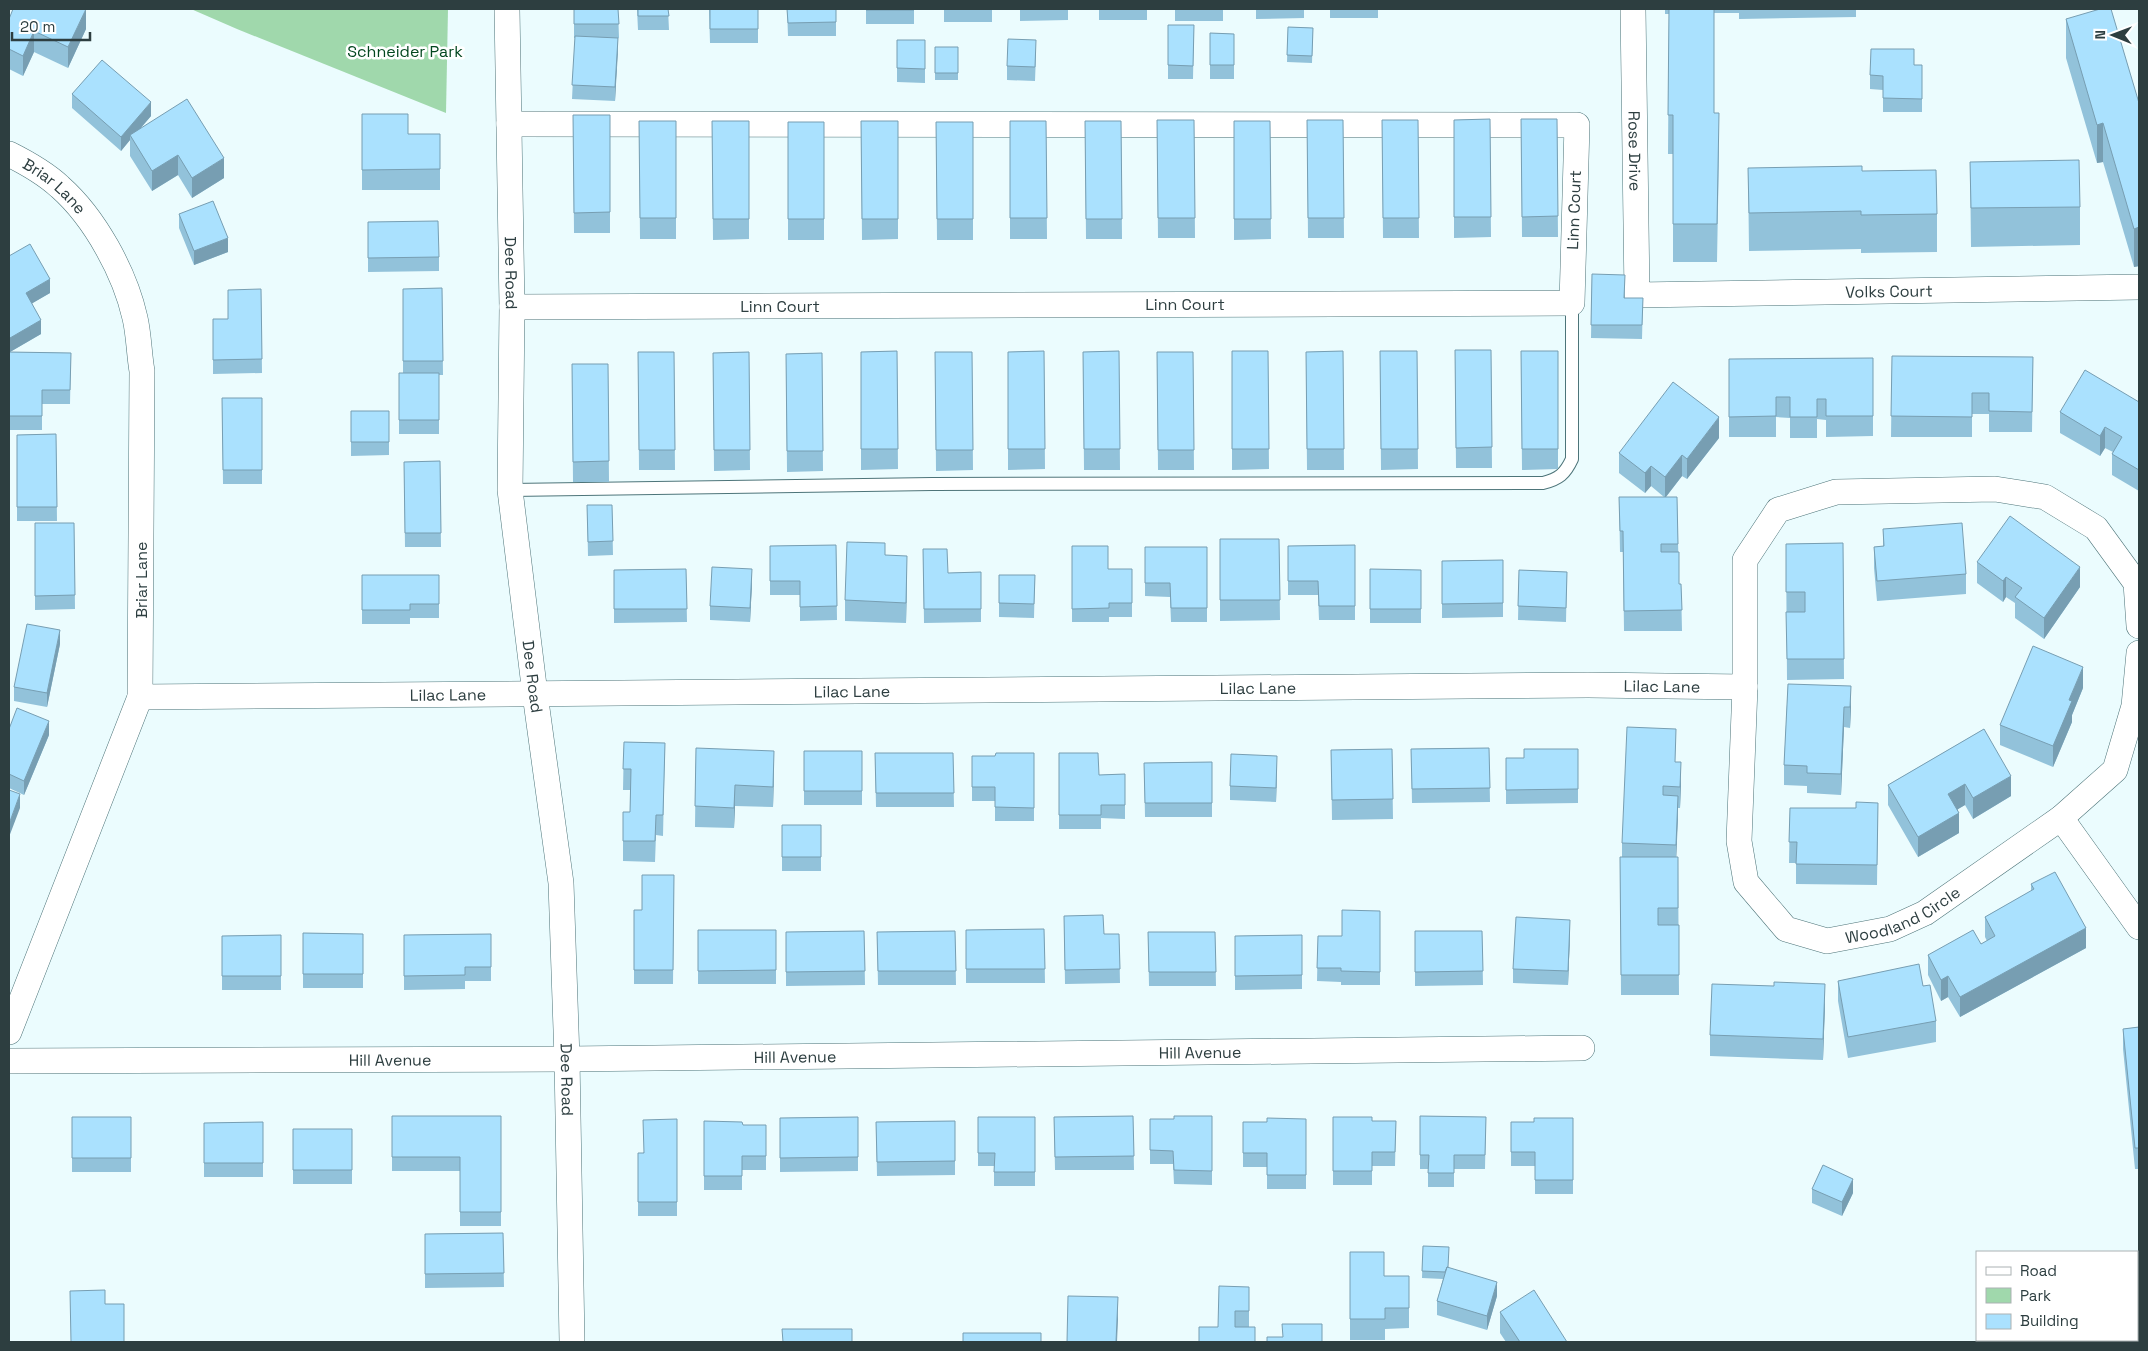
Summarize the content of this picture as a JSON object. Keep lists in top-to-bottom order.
{
  "streets": {
    "street": [
      "Rose Drive",
      "Briar Lane",
      "Linn Court",
      "Dee Road",
      "Volks Court",
      "Lilac Lane",
      "Woodland Circle",
      "Hill Avenue"
    ]
  },
  "crossings": [
    ["Rose Drive", "Volks Court"],
    ["Briar Lane", "Lilac Lane"],
    ["Linn Court", "Dee Road"],
    ["Dee Road", "Lilac Lane"],
    ["Dee Road", "Hill Avenue"],
    ["Lilac Lane", "Woodland Circle"]
  ],
  "parks": ["Schneider Park"],
  "legend": ["Road", "Park", "Building"],
  "scale_bar": "20 m",
  "north": "left"
}
